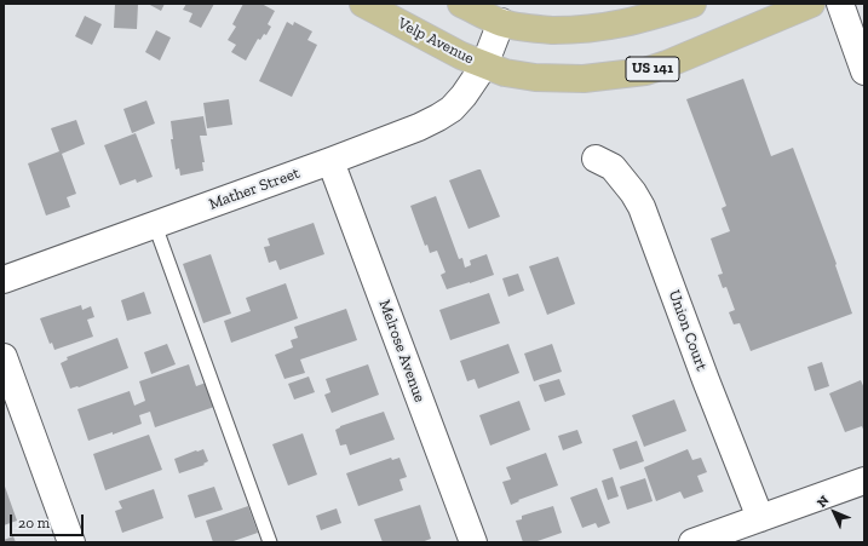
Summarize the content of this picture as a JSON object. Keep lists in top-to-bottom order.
{
  "streets": {
    "main road": ["Velp Avenue", "US 141"],
    "street": ["Mather Street", "Union Court", "Melrose Avenue"]
  },
  "crossings": [
    ["Velp Avenue", "US 141"],
    ["Velp Avenue", "Mather Street"],
    ["US 141", "Mather Street"],
    ["Mather Street", "Melrose Avenue"]
  ],
  "scale_bar": "20 m",
  "north": "top left"
}
